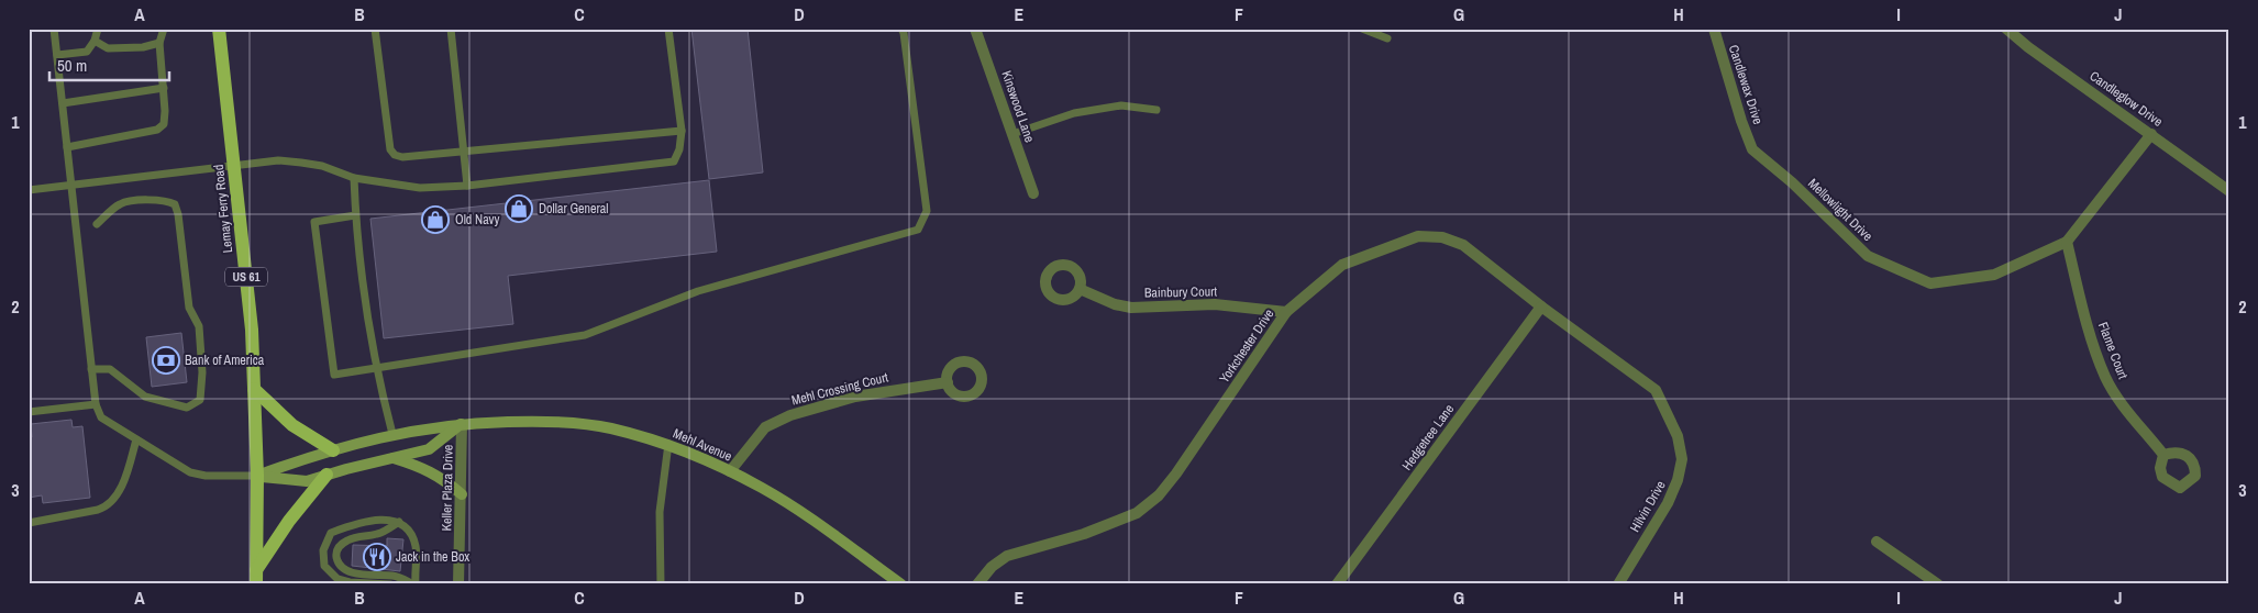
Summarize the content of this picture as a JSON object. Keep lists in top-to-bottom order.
{
  "streets": {
    "main road": ["Lemay Ferry Road", "US 61"],
    "street": [
      "Candlewax Drive",
      "Candleglow Drive",
      "Kinswood Lane",
      "Mellowlight Drive",
      "Bainbury Court",
      "Yorkchester Drive",
      "Flame Court",
      "Mehl Crossing Court",
      "Hedgetree Lane",
      "Mehl Avenue",
      "Keller Plaza Drive",
      "Hilvin Drive"
    ]
  },
  "crossings": [
    ["Candlewax Drive", "Mellowlight Drive"],
    ["Candleglow Drive", "Mellowlight Drive"],
    ["Lemay Ferry Road", "Mehl Avenue"],
    ["Mellowlight Drive", "Flame Court"],
    ["Bainbury Court", "Yorkchester Drive"],
    ["Yorkchester Drive", "Hedgetree Lane"],
    ["Yorkchester Drive", "Hilvin Drive"],
    ["Mehl Crossing Court", "Mehl Avenue"],
    ["Mehl Avenue", "Keller Plaza Drive"]
  ],
  "places": {
    "shop": ["Dollar General", "Old Navy"],
    "bank": ["Bank of America"],
    "restaurant": ["Jack in the Box"]
  },
  "scale_bar": "50 m",
  "grid": {
    "columns": [
      "A",
      "B",
      "C",
      "D",
      "E",
      "F",
      "G",
      "H",
      "I",
      "J"
    ],
    "rows": ["1", "2", "3"]
  }
}
